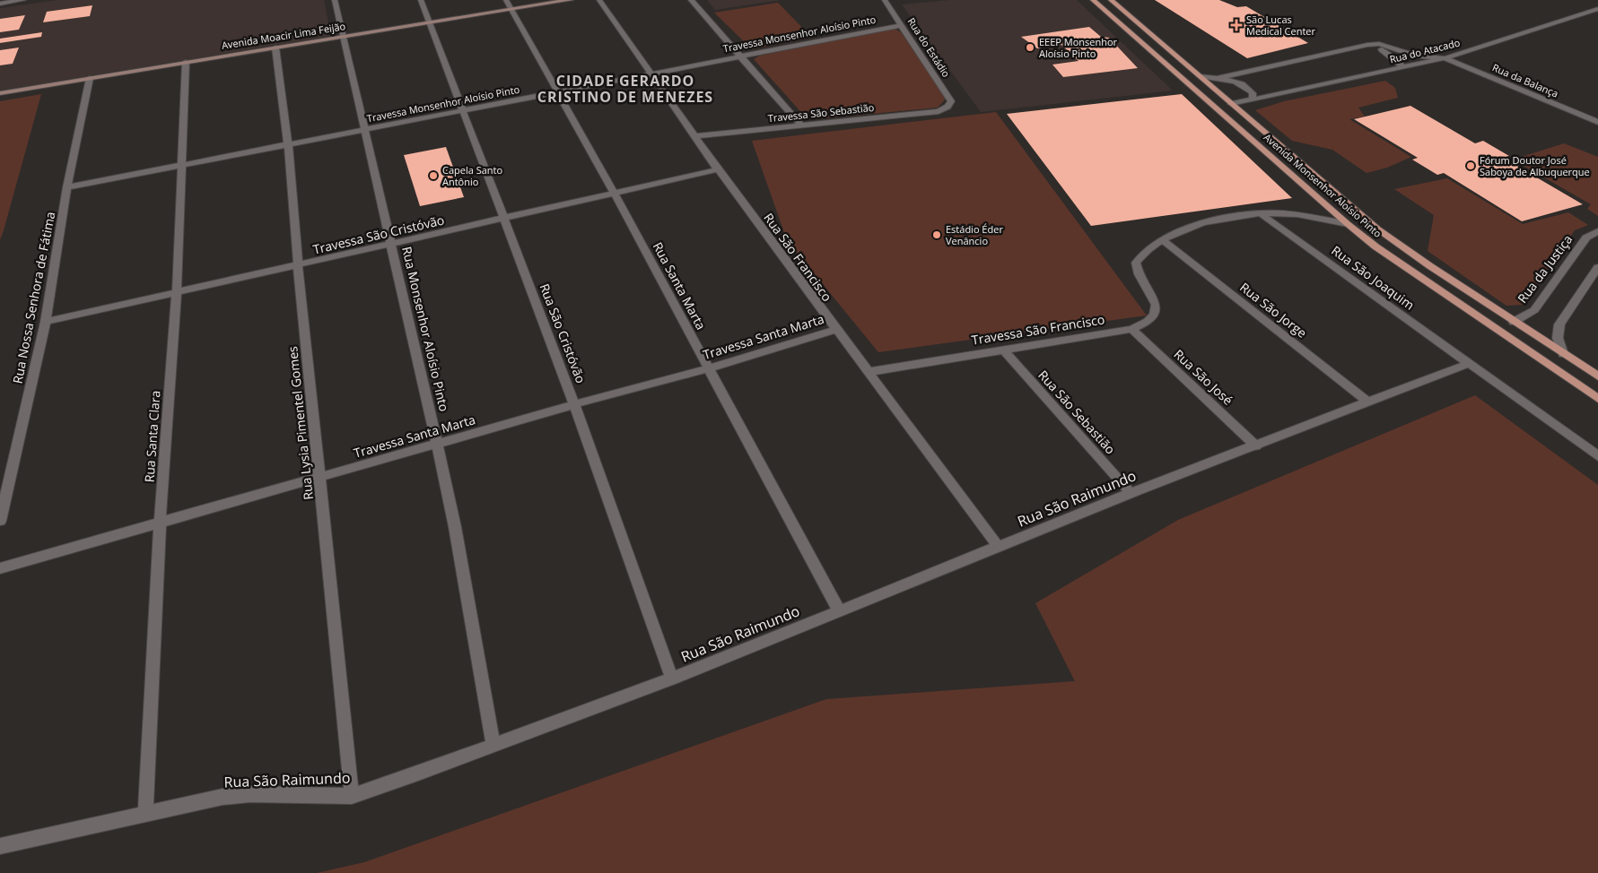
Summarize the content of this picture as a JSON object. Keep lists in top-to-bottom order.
{
  "streets": {
    "main road": ["Avenida Moacir Lima Feijão", "Avenida Monsenhor Aloísio Pinto"],
    "street": [
      "Travessa Monsenhor Aloísio Pinto",
      "Rua do Estádio",
      "Rua do Atacado",
      "Rua da Balança",
      "Travessa São Sebastião",
      "Travessa São Cristóvão",
      "Rua São Francisco",
      "Rua da Justiça",
      "Rua São Joaquim",
      "Rua Santa Marta",
      "Rua Nossa Senhora de Fátima",
      "Rua São Jorge",
      "Rua Monsenhor Aloísio Pinto",
      "Travessa São Francisco",
      "Rua São Cristóvão",
      "Travessa Santa Marta",
      "Rua São José",
      "Rua São Sebastião",
      "Rua Lysia Pimentel Gomes",
      "Rua Santa Clara",
      "Rua São Raimundo"
    ]
  },
  "crossings": [
    ["Travessa Monsenhor Aloísio Pinto", "Rua do Estádio"],
    ["Travessa Monsenhor Aloísio Pinto", "Rua São Francisco"],
    ["Travessa Monsenhor Aloísio Pinto", "Rua Santa Marta"],
    ["Travessa Monsenhor Aloísio Pinto", "Rua Nossa Senhora de Fátima"],
    ["Travessa Monsenhor Aloísio Pinto", "Rua Monsenhor Aloísio Pinto"],
    ["Travessa Monsenhor Aloísio Pinto", "Rua São Cristóvão"],
    ["Travessa Monsenhor Aloísio Pinto", "Rua Lysia Pimentel Gomes"],
    ["Travessa Monsenhor Aloísio Pinto", "Rua Santa Clara"],
    ["Avenida Moacir Lima Feijão", "Rua Santa Marta"],
    ["Avenida Moacir Lima Feijão", "Rua Nossa Senhora de Fátima"],
    ["Avenida Moacir Lima Feijão", "Rua Monsenhor Aloísio Pinto"],
    ["Avenida Moacir Lima Feijão", "Rua São Cristóvão"],
    ["Avenida Moacir Lima Feijão", "Rua Lysia Pimentel Gomes"],
    ["Avenida Moacir Lima Feijão", "Rua Santa Clara"],
    ["Rua do Estádio", "Travessa São Sebastião"],
    ["Rua do Atacado", "Rua da Balança"],
    ["Rua do Atacado", "Avenida Monsenhor Aloísio Pinto"],
    ["Travessa São Sebastião", "Rua São Francisco"],
    ["Avenida Monsenhor Aloísio Pinto", "Rua da Justiça"],
    ["Travessa São Cristóvão", "Rua São Francisco"],
    ["Travessa São Cristóvão", "Rua Santa Marta"],
    ["Travessa São Cristóvão", "Rua Nossa Senhora de Fátima"],
    ["Travessa São Cristóvão", "Rua Monsenhor Aloísio Pinto"],
    ["Travessa São Cristóvão", "Rua São Cristóvão"],
    ["Travessa São Cristóvão", "Rua Lysia Pimentel Gomes"],
    ["Travessa São Cristóvão", "Rua Santa Clara"],
    ["Rua São Francisco", "Travessa São Francisco"],
    ["Rua São Francisco", "Travessa Santa Marta"],
    ["Rua São Francisco", "Rua São Raimundo"],
    ["Rua São Joaquim", "Rua São Raimundo"],
    ["Rua Santa Marta", "Travessa Santa Marta"],
    ["Rua Santa Marta", "Rua São Raimundo"],
    ["Rua São Jorge", "Travessa São Francisco"],
    ["Rua São Jorge", "Rua São Raimundo"],
    ["Rua Monsenhor Aloísio Pinto", "Travessa Santa Marta"],
    ["Rua Monsenhor Aloísio Pinto", "Rua São Raimundo"],
    ["Travessa São Francisco", "Rua São José"],
    ["Travessa São Francisco", "Rua São Sebastião"],
    ["Rua São Cristóvão", "Travessa Santa Marta"],
    ["Rua São Cristóvão", "Rua São Raimundo"],
    ["Travessa Santa Marta", "Rua Lysia Pimentel Gomes"],
    ["Travessa Santa Marta", "Rua Santa Clara"],
    ["Rua São José", "Rua São Raimundo"],
    ["Rua São Sebastião", "Rua São Raimundo"],
    ["Rua Lysia Pimentel Gomes", "Rua São Raimundo"],
    ["Rua Santa Clara", "Rua São Raimundo"]
  ],
  "districts": ["CIDADE GERARDO CRISTINO DE MENEZES"],
  "places": {
    "health": ["São Lucas Medical Center"],
    "other": [
      "EEEP Monsenhor Aloísio Pinto",
      "Fórum Doutor José Saboya de Albuquerque",
      "Capela Santo Antônio",
      "Estádio Éder Venâncio"
    ]
  }
}
